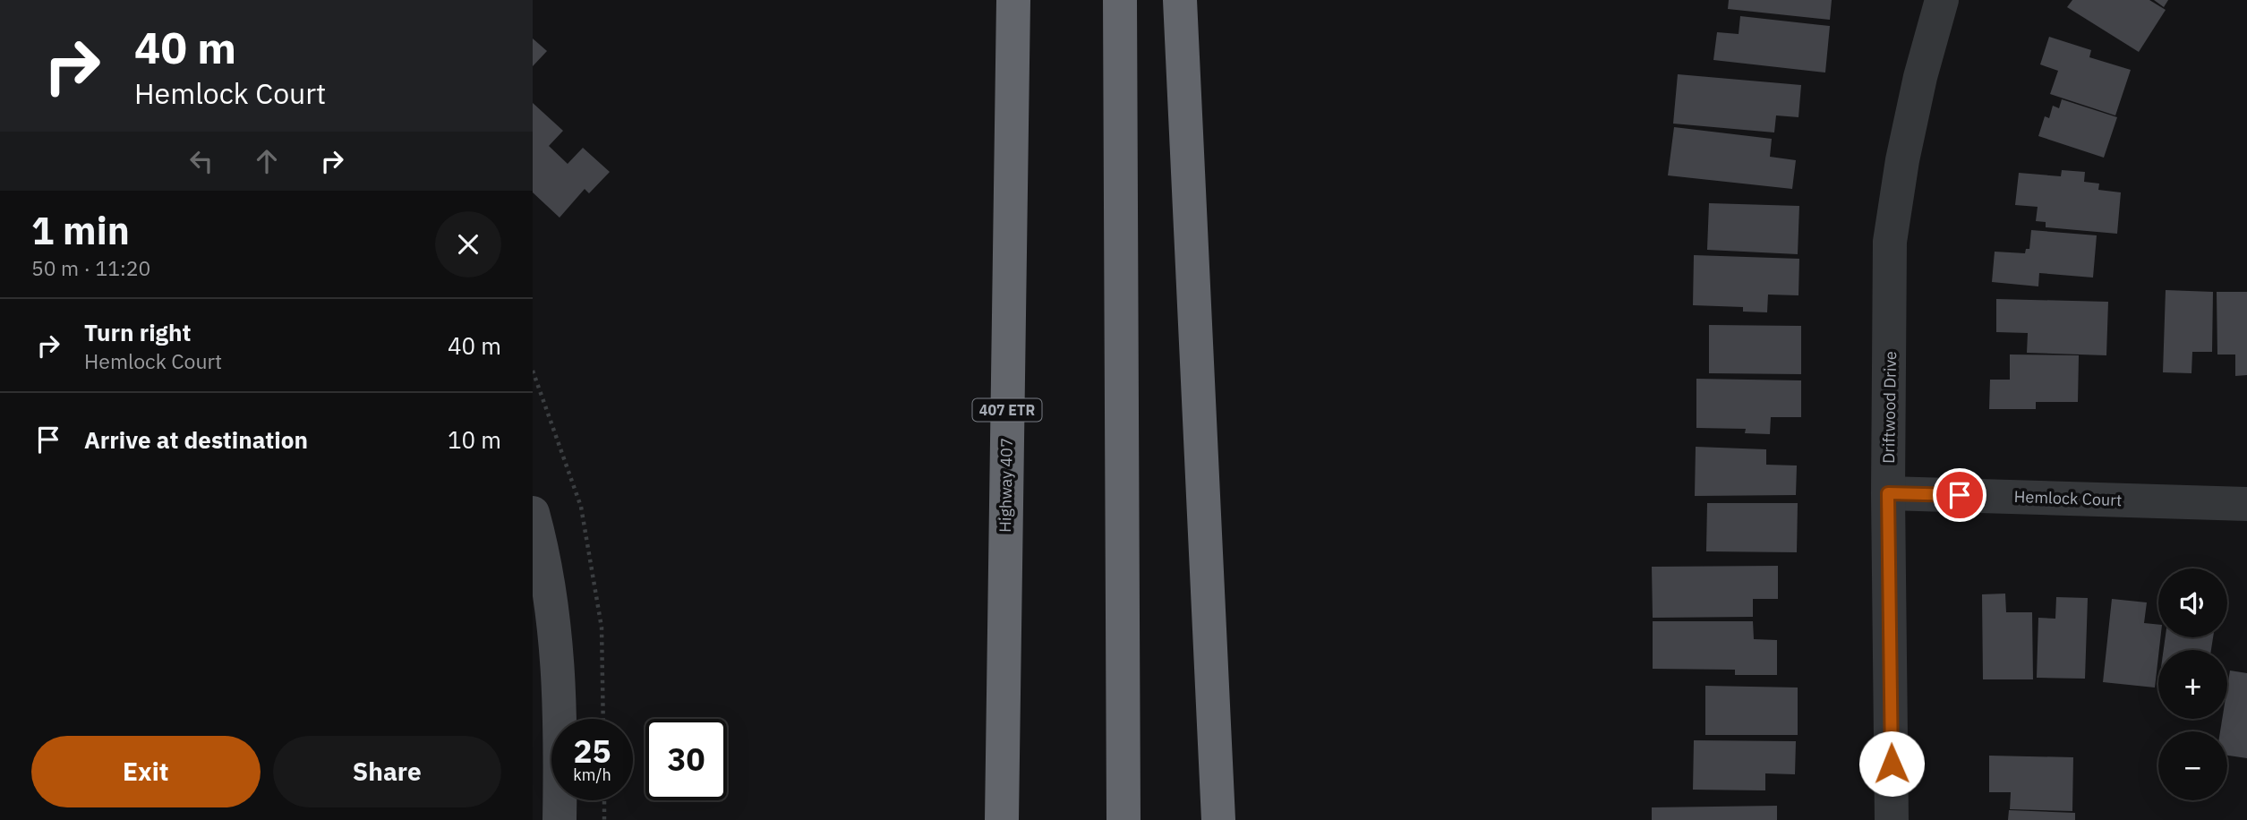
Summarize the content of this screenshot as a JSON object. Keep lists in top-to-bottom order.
{
  "streets": {
    "highway": ["407 ETR", "Highway 407"],
    "street": ["Driftwood Drive", "Hemlock Court"]
  },
  "crossings": [
    ["Driftwood Drive", "Hemlock Court"]
  ],
  "page": {
    "turn": ["40 m", "Hemlock Court"],
    "heading": ["1 min", "50 m · 11:20"],
    "list": [
      {
        "name": "Turn right",
        "note": "Hemlock Court",
        "value": "40 m"
      },
      {
        "name": "Arrive at destination",
        "value": "10 m"
      }
    ],
    "map_buttons": ["+", "−"],
    "speed": "25 km/h",
    "limit": "30",
    "buttons": ["Exit", "Share"]
  }
}
